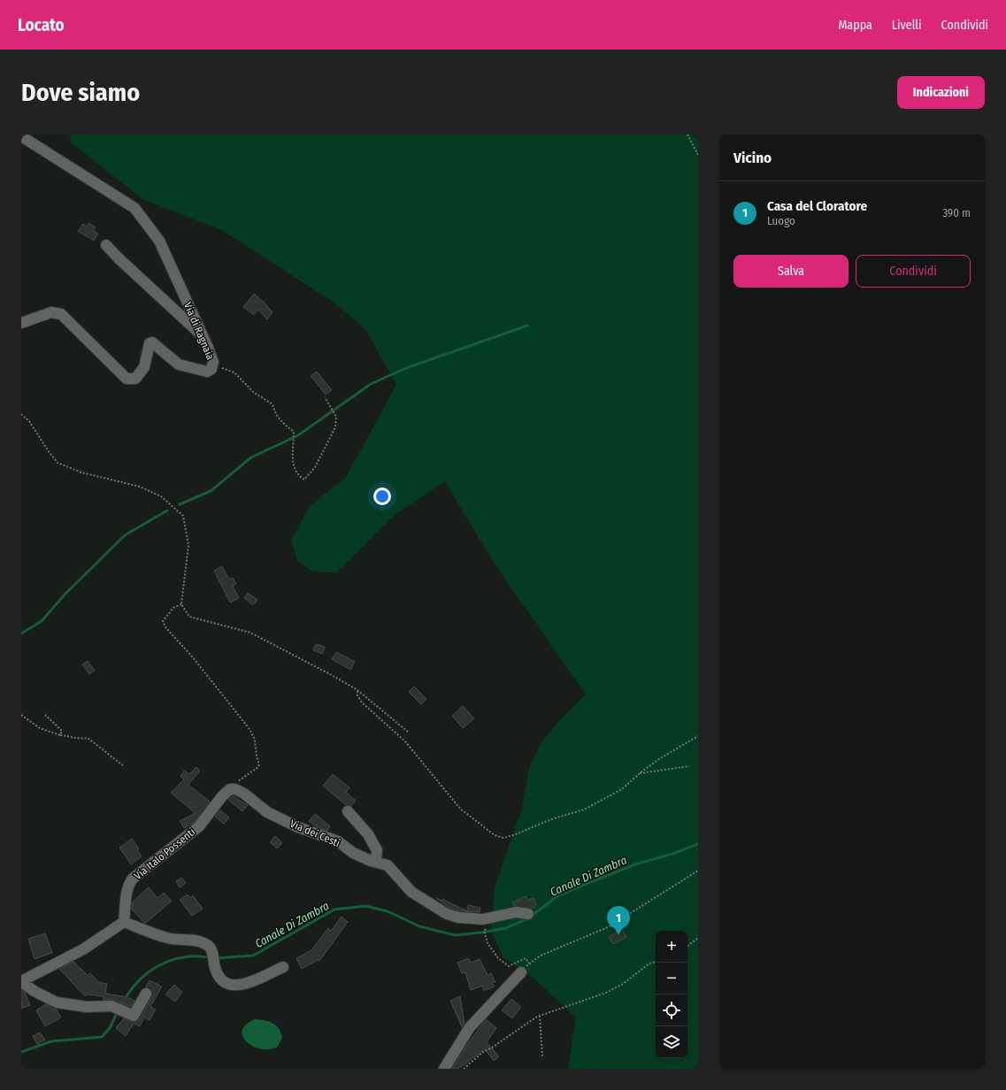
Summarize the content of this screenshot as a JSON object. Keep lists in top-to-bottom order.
{
  "streets": {
    "street": ["Via di Ragnaia", "Via dei Cesti", "Via Italo Possenti"]
  },
  "crossings": [
    ["Via dei Cesti", "Via Italo Possenti"]
  ],
  "water": ["Canale Di Zambra"],
  "page": {
    "header": "Locato",
    "nav": ["Mappa", "Livelli", "Condividi"],
    "buttons": [
      "Indicazioni",
      ["Salva", "Condividi"]
    ],
    "title": "Dove siamo",
    "heading": "Vicino",
    "list": [
      {
        "mark": "1",
        "name": "Casa del Cloratore",
        "note": "Luogo",
        "value": "390 m"
      }
    ],
    "pins": "1",
    "map_buttons": ["+", "−"]
  }
}
